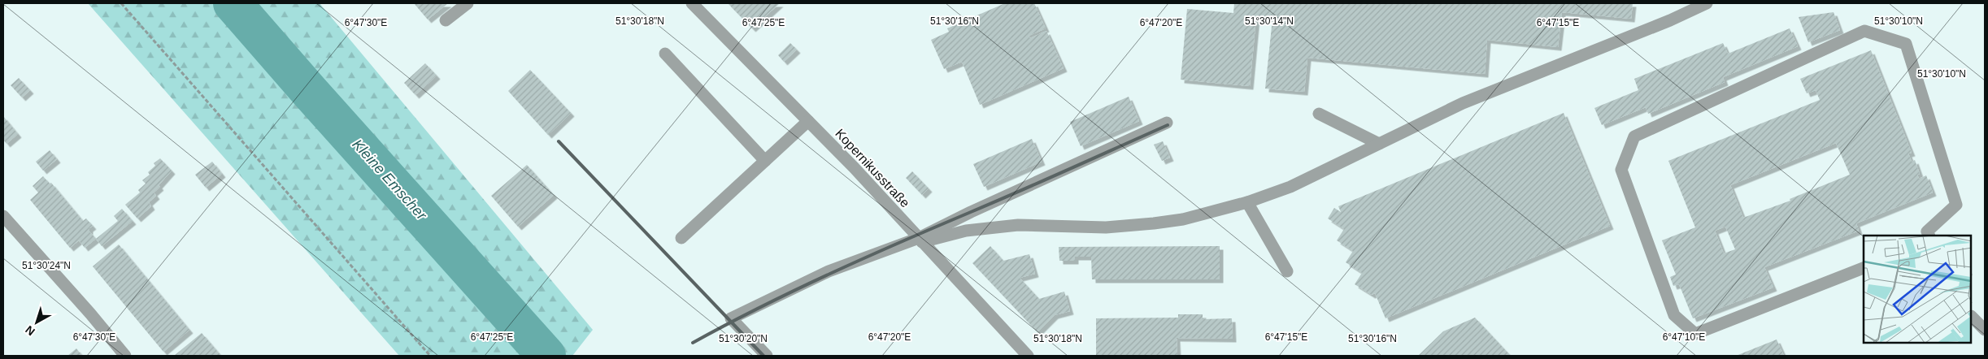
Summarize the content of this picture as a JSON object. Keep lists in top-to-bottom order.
{
  "streets": {
    "street": ["Kopernikusstraße"]
  },
  "water": ["Kleine Emscher"],
  "north": "bottom left",
  "coordinates": [
    "51°30'18\"N",
    "51°30'16\"N",
    "51°30'14\"N",
    "51°30'10\"N",
    "6°47'30\"E",
    "6°47'25\"E",
    "6°47'20\"E",
    "6°47'15\"E",
    "51°30'24\"N",
    "6°47'10\"E",
    "51°30'20\"N"
  ]
}
